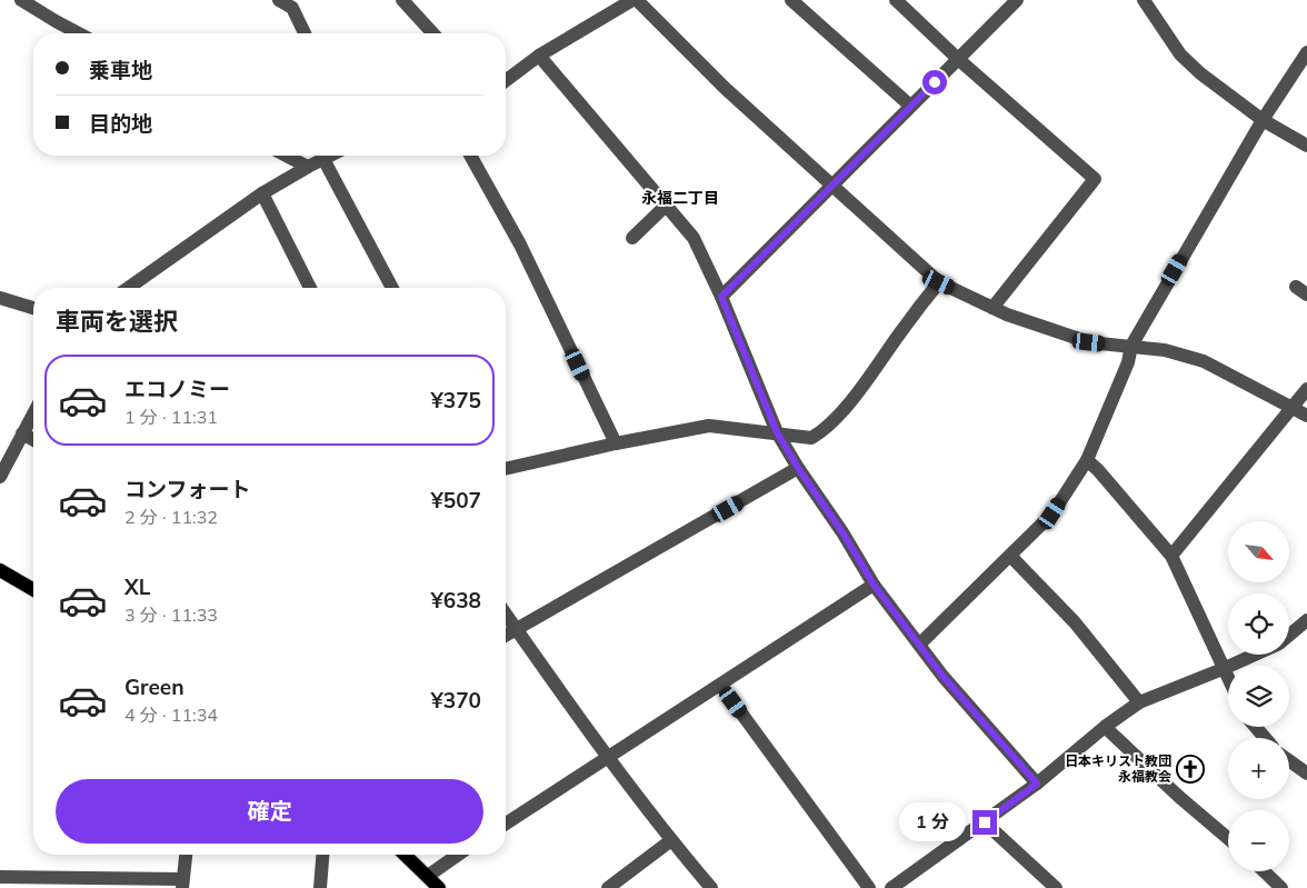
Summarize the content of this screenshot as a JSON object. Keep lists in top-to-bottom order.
{
  "districts": ["永福二丁目"],
  "places": {
    "church": ["日本キリスト教団 永福教会"]
  },
  "north": "bottom right",
  "page": {
    "banner": ["乗車地", "目的地"],
    "heading": "車両を選択",
    "list": [
      {
        "name": "エコノミー",
        "note": "1 分 · 11:31",
        "value": "¥375"
      },
      {
        "name": "コンフォート",
        "note": "2 分 · 11:32",
        "value": "¥507"
      },
      {
        "name": "XL",
        "note": "3 分 · 11:33",
        "value": "¥638"
      },
      {
        "name": "Green",
        "note": "4 分 · 11:34",
        "value": "¥370"
      }
    ],
    "map_buttons": ["+", "−"],
    "buttons": "確定",
    "bubble": "1 分"
  }
}
